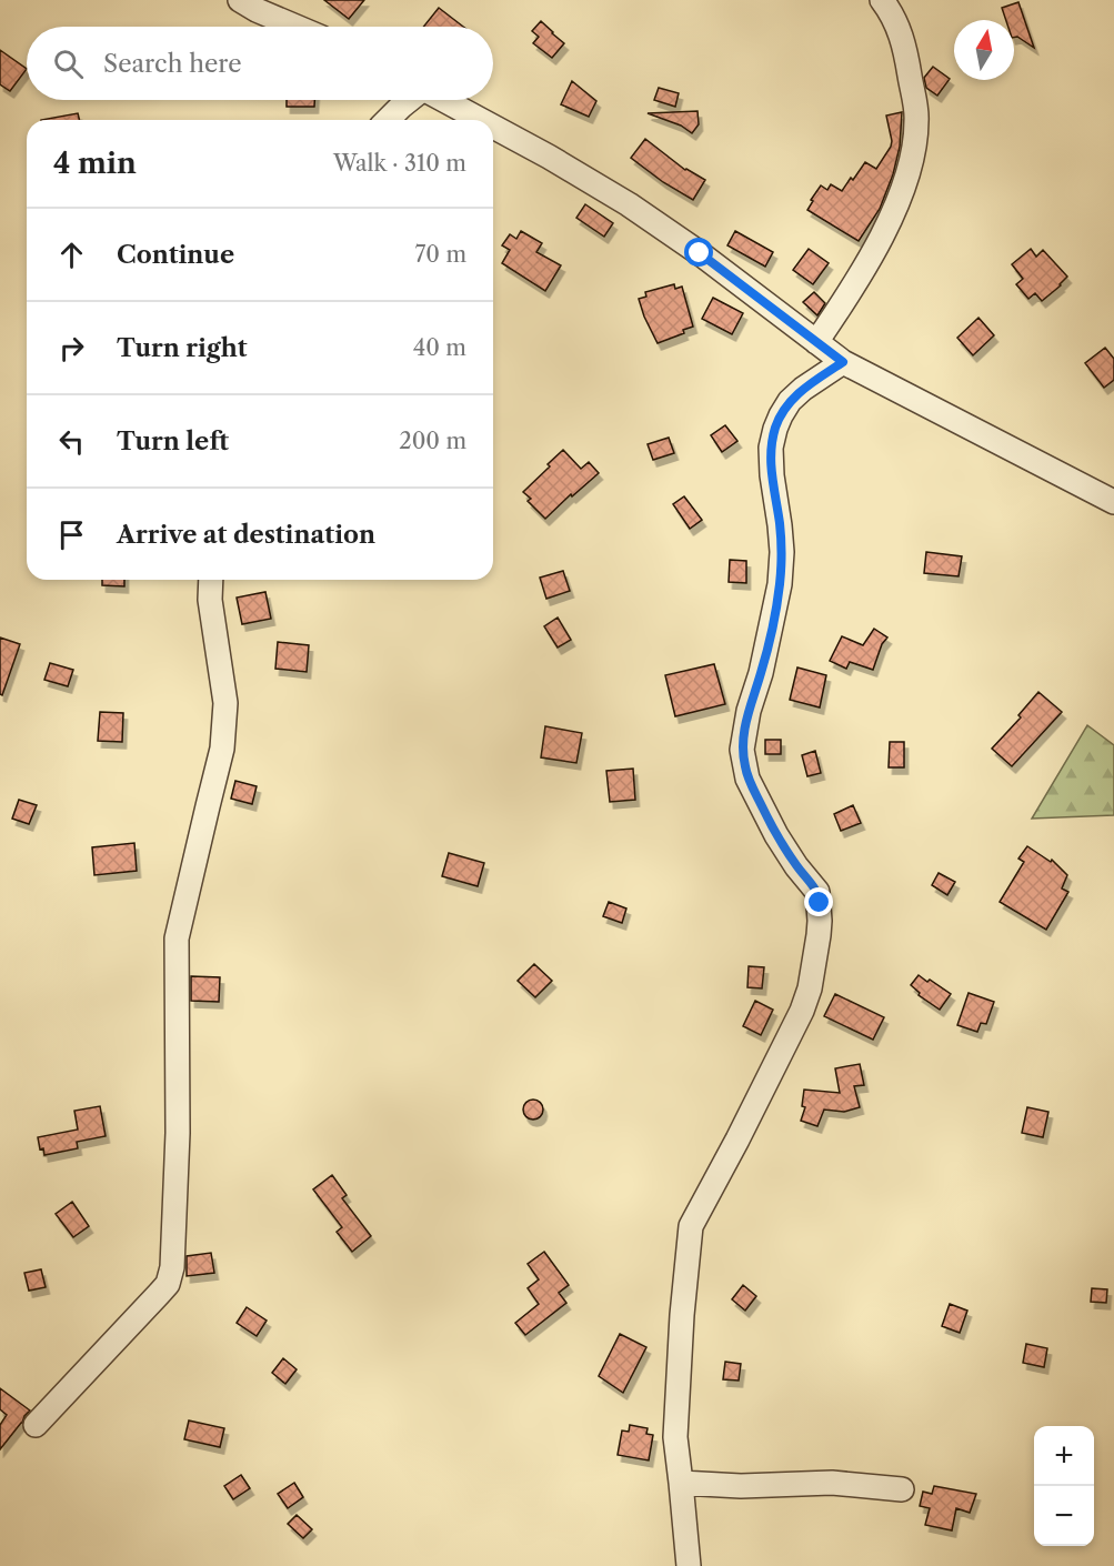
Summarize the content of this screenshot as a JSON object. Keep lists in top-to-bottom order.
{
  "north": "top",
  "page": {
    "search": "Search here",
    "heading": ["4 min", "Walk · 310 m"],
    "list": [
      ["Continue", "70 m"],
      ["Turn right", "40 m"],
      ["Turn left", "200 m"],
      "Arrive at destination"
    ],
    "map_buttons": ["+", "−"]
  }
}
